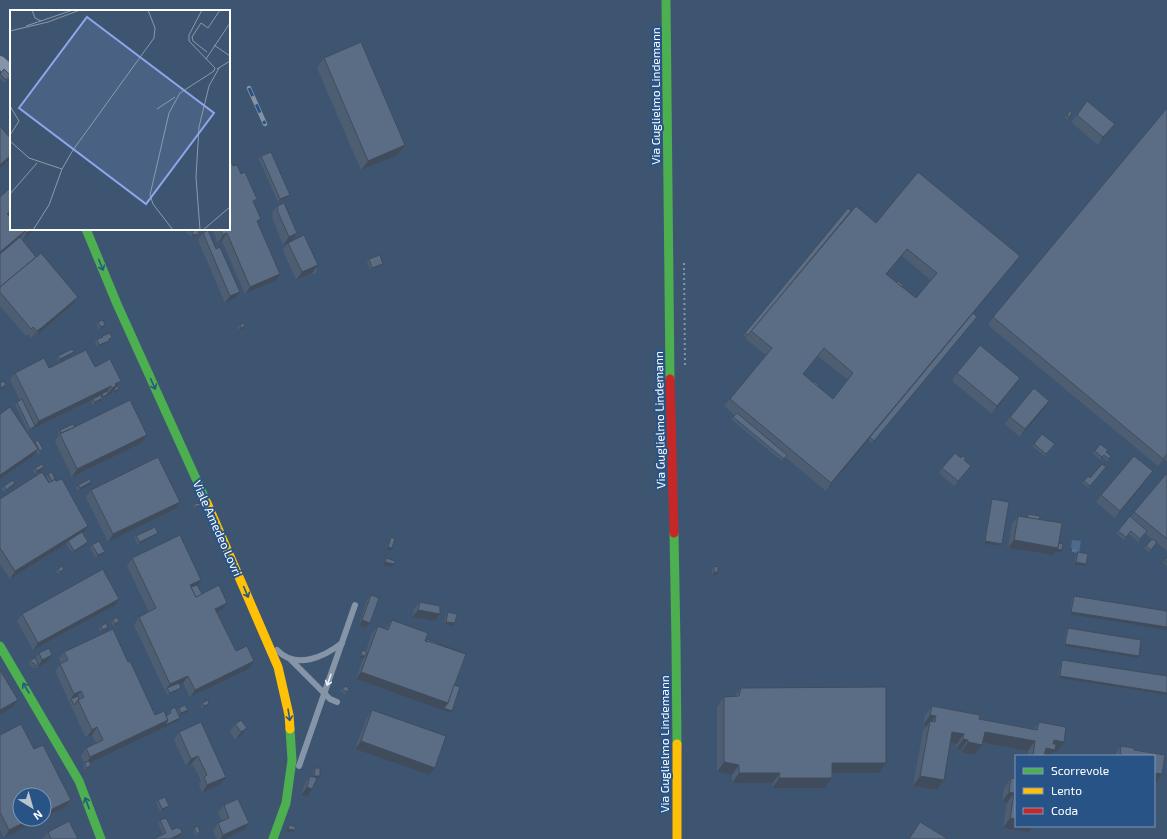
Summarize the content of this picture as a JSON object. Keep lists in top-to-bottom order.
{
  "streets": {
    "street": ["Via Guglielmo Lindemann", "Viale Amedeo Lovri"]
  },
  "one_way": ["Viale Amedeo Lovri"],
  "legend": ["Scorrevole", "Lento", "Coda"],
  "north": "bottom right"
}
